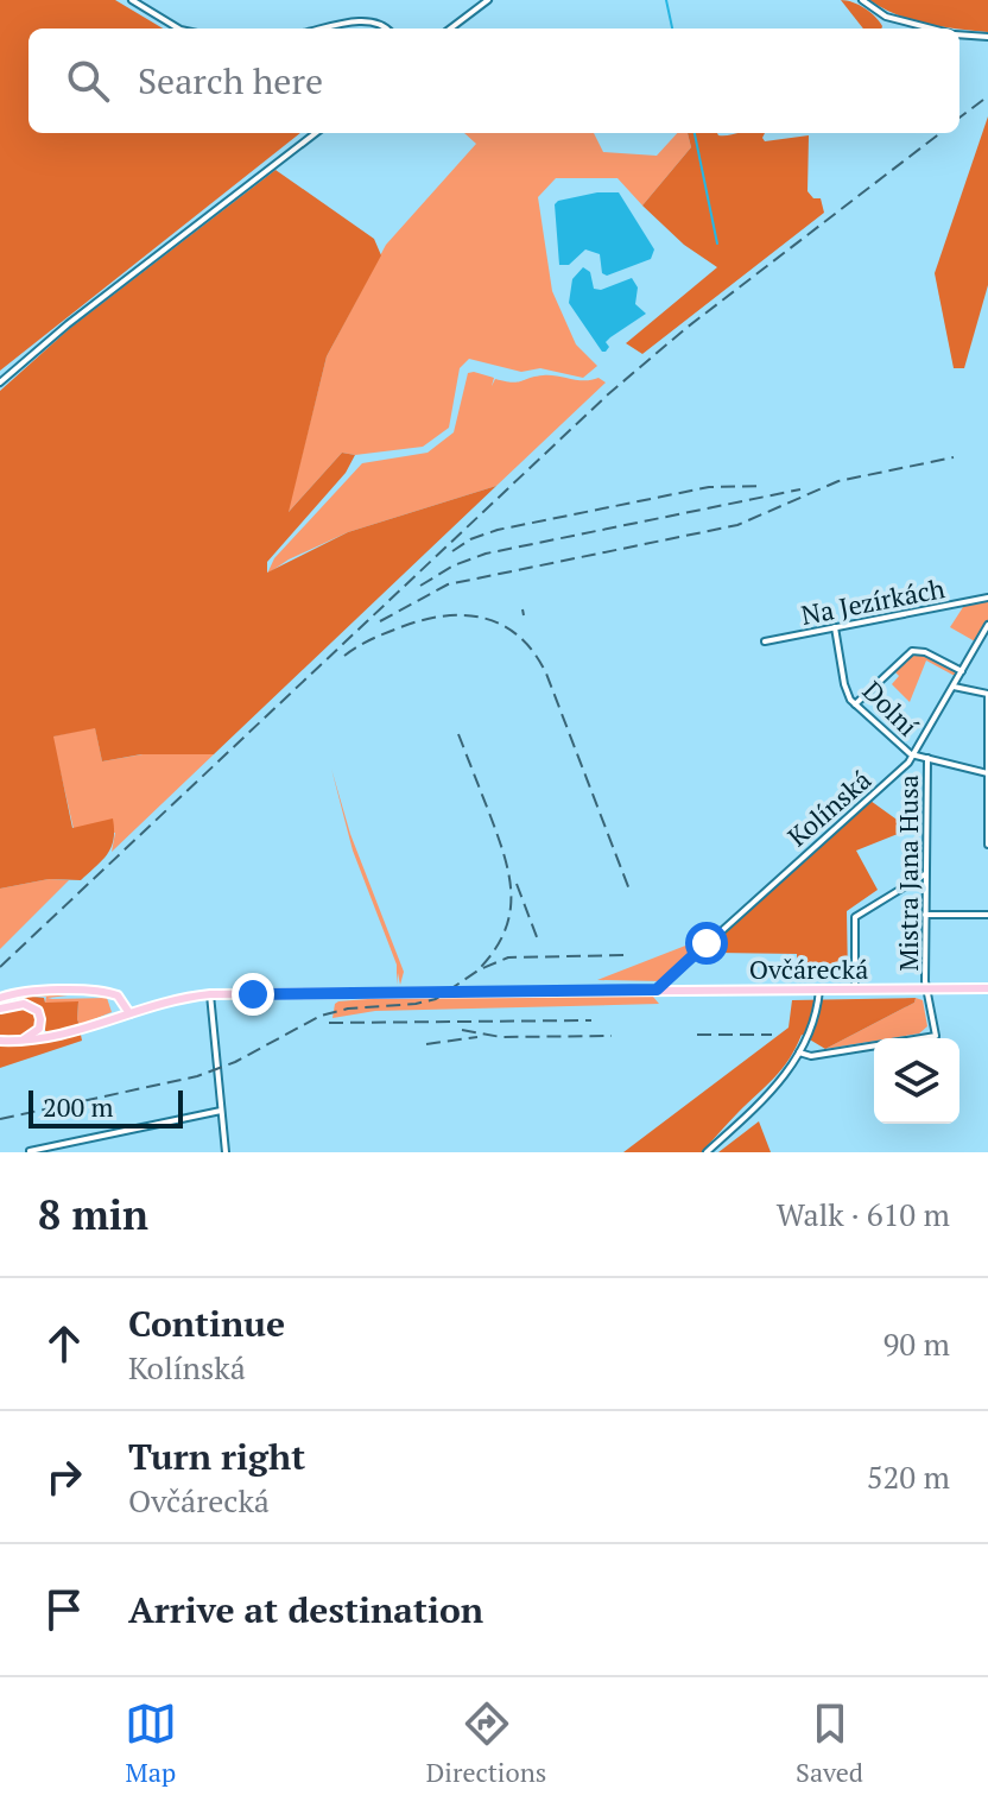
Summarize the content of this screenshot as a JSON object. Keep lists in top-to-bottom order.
{
  "streets": {
    "main road": ["Ovčárecká"],
    "street": [
      "Na Jezírkách",
      "Dolní",
      "Kolínská",
      "Mistra Jana Husa"
    ]
  },
  "crossings": [
    ["Na Jezírkách", "Dolní"],
    ["Dolní", "Kolínská"],
    ["Kolínská", "Ovčárecká"],
    ["Mistra Jana Husa", "Ovčárecká"]
  ],
  "scale_bar": "200 m",
  "page": {
    "search": "Search here",
    "scale": "200 m",
    "heading": ["8 min", "Walk · 610 m"],
    "list": [
      ["Continue", "Kolínská", "90 m"],
      ["Turn right", "Ovčárecká", "520 m"],
      "Arrive at destination"
    ],
    "nav": ["Map", "Directions", "Saved"]
  }
}
